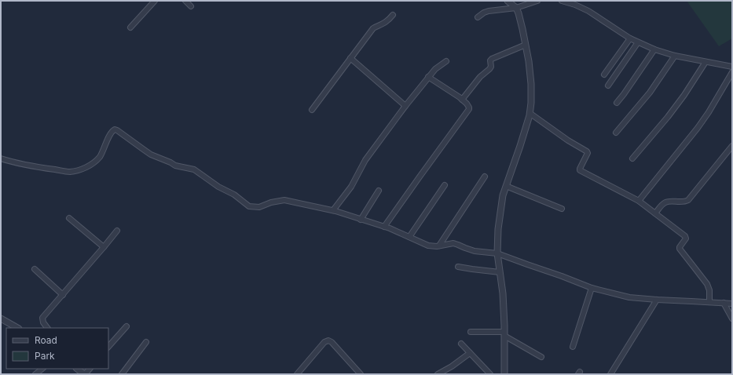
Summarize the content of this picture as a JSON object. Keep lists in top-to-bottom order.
{
  "legend": ["Road", "Park"]
}
